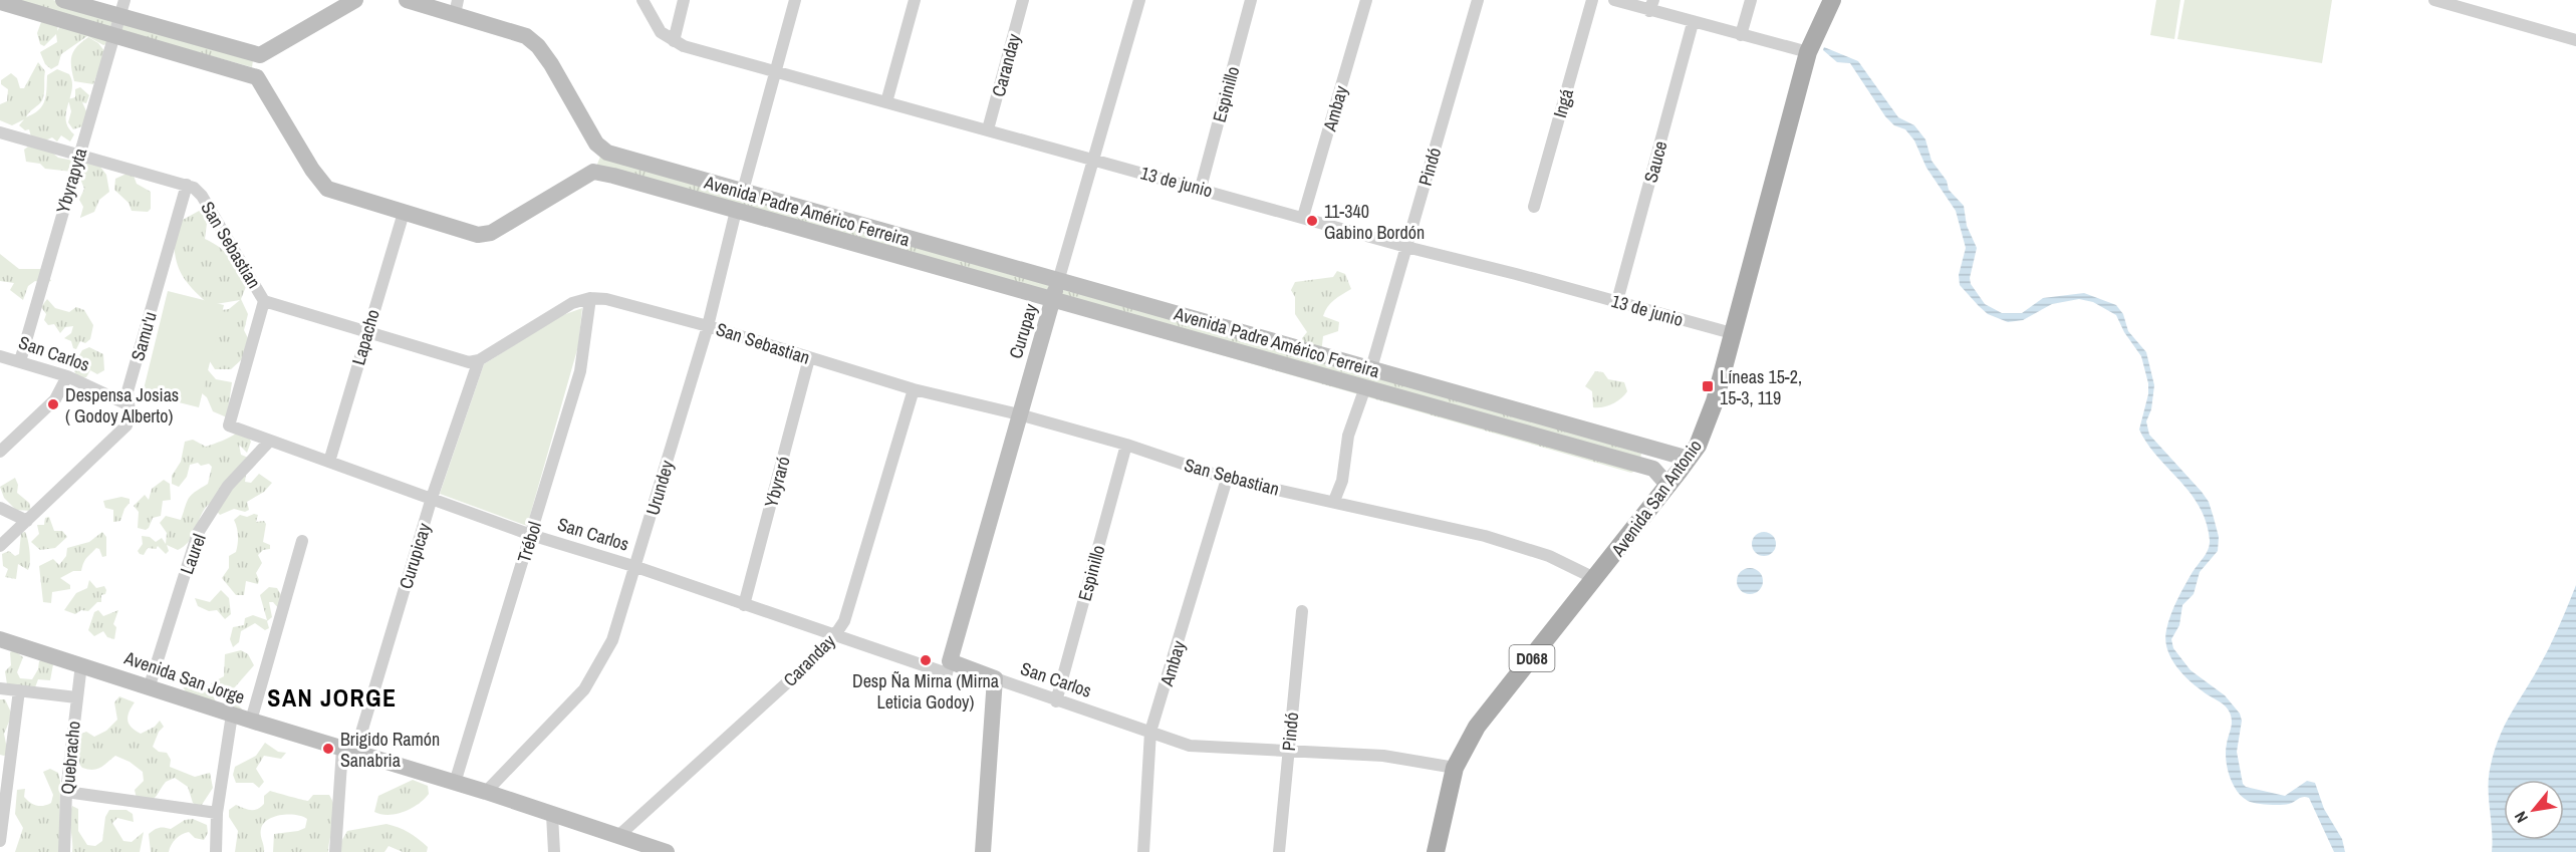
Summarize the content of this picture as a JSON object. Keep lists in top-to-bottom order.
{
  "streets": {
    "main road": ["Avenida San Antonio", "D068"],
    "street": [
      "Caranday",
      "Espinillo",
      "Ingá",
      "Ambay",
      "Sauce",
      "Pindó",
      "Ybyrapyta",
      "13 de junio",
      "Avenida Padre Américo Ferreira",
      "San Sebastian",
      "Curupay",
      "Samu'u",
      "Lapacho",
      "San Carlos",
      "Ybyraró",
      "Urundey",
      "Trébol",
      "Laurel",
      "Curupicay",
      "Avenida San Jorge",
      "Quebracho"
    ]
  },
  "crossings": [
    ["Caranday", "13 de junio"],
    ["Caranday", "San Sebastian"],
    ["Caranday", "San Carlos"],
    ["Caranday", "Avenida San Jorge"],
    ["Espinillo", "13 de junio"],
    ["Espinillo", "San Sebastian"],
    ["Espinillo", "San Carlos"],
    ["Ambay", "13 de junio"],
    ["Ambay", "San Sebastian"],
    ["Ambay", "San Carlos"],
    ["Sauce", "13 de junio"],
    ["Pindó", "13 de junio"],
    ["Pindó", "Avenida Padre Américo Ferreira"],
    ["Pindó", "San Carlos"],
    ["Ybyrapyta", "San Sebastian"],
    ["Ybyrapyta", "San Carlos"],
    ["13 de junio", "Curupay"],
    ["13 de junio", "Avenida San Antonio"],
    ["Avenida Padre Américo Ferreira", "Curupay"],
    ["Avenida Padre Américo Ferreira", "Urundey"],
    ["Avenida Padre Américo Ferreira", "Avenida San Antonio"],
    ["San Sebastian", "Curupay"],
    ["San Sebastian", "Samu'u"],
    ["San Sebastian", "Lapacho"],
    ["San Sebastian", "San Carlos"],
    ["San Sebastian", "Ybyraró"],
    ["San Sebastian", "Urundey"],
    ["San Sebastian", "Avenida San Antonio"],
    ["San Sebastian", "Trébol"],
    ["San Sebastian", "Curupicay"],
    ["Curupay", "San Carlos"],
    ["Samu'u", "San Carlos"],
    ["Lapacho", "San Carlos"],
    ["San Carlos", "Ybyraró"],
    ["San Carlos", "Urundey"],
    ["San Carlos", "Avenida San Antonio"],
    ["San Carlos", "Trébol"],
    ["San Carlos", "Laurel"],
    ["San Carlos", "Curupicay"],
    ["Urundey", "Avenida San Jorge"],
    ["Trébol", "Avenida San Jorge"],
    ["Laurel", "Avenida San Jorge"],
    ["Curupicay", "Avenida San Jorge"],
    ["Avenida San Jorge", "Quebracho"]
  ],
  "districts": ["SAN JORGE"],
  "places": {
    "other": [
      "11-340 Gabino Bordón",
      "Despensa Josias ( Godoy Alberto)",
      "Desp Ña Mirna (Mirna Leticia Godoy)",
      "Brigido Ramón Sanabria"
    ],
    "transit": ["Líneas 15-2, 15-3, 119"]
  },
  "north": "bottom left"
}
